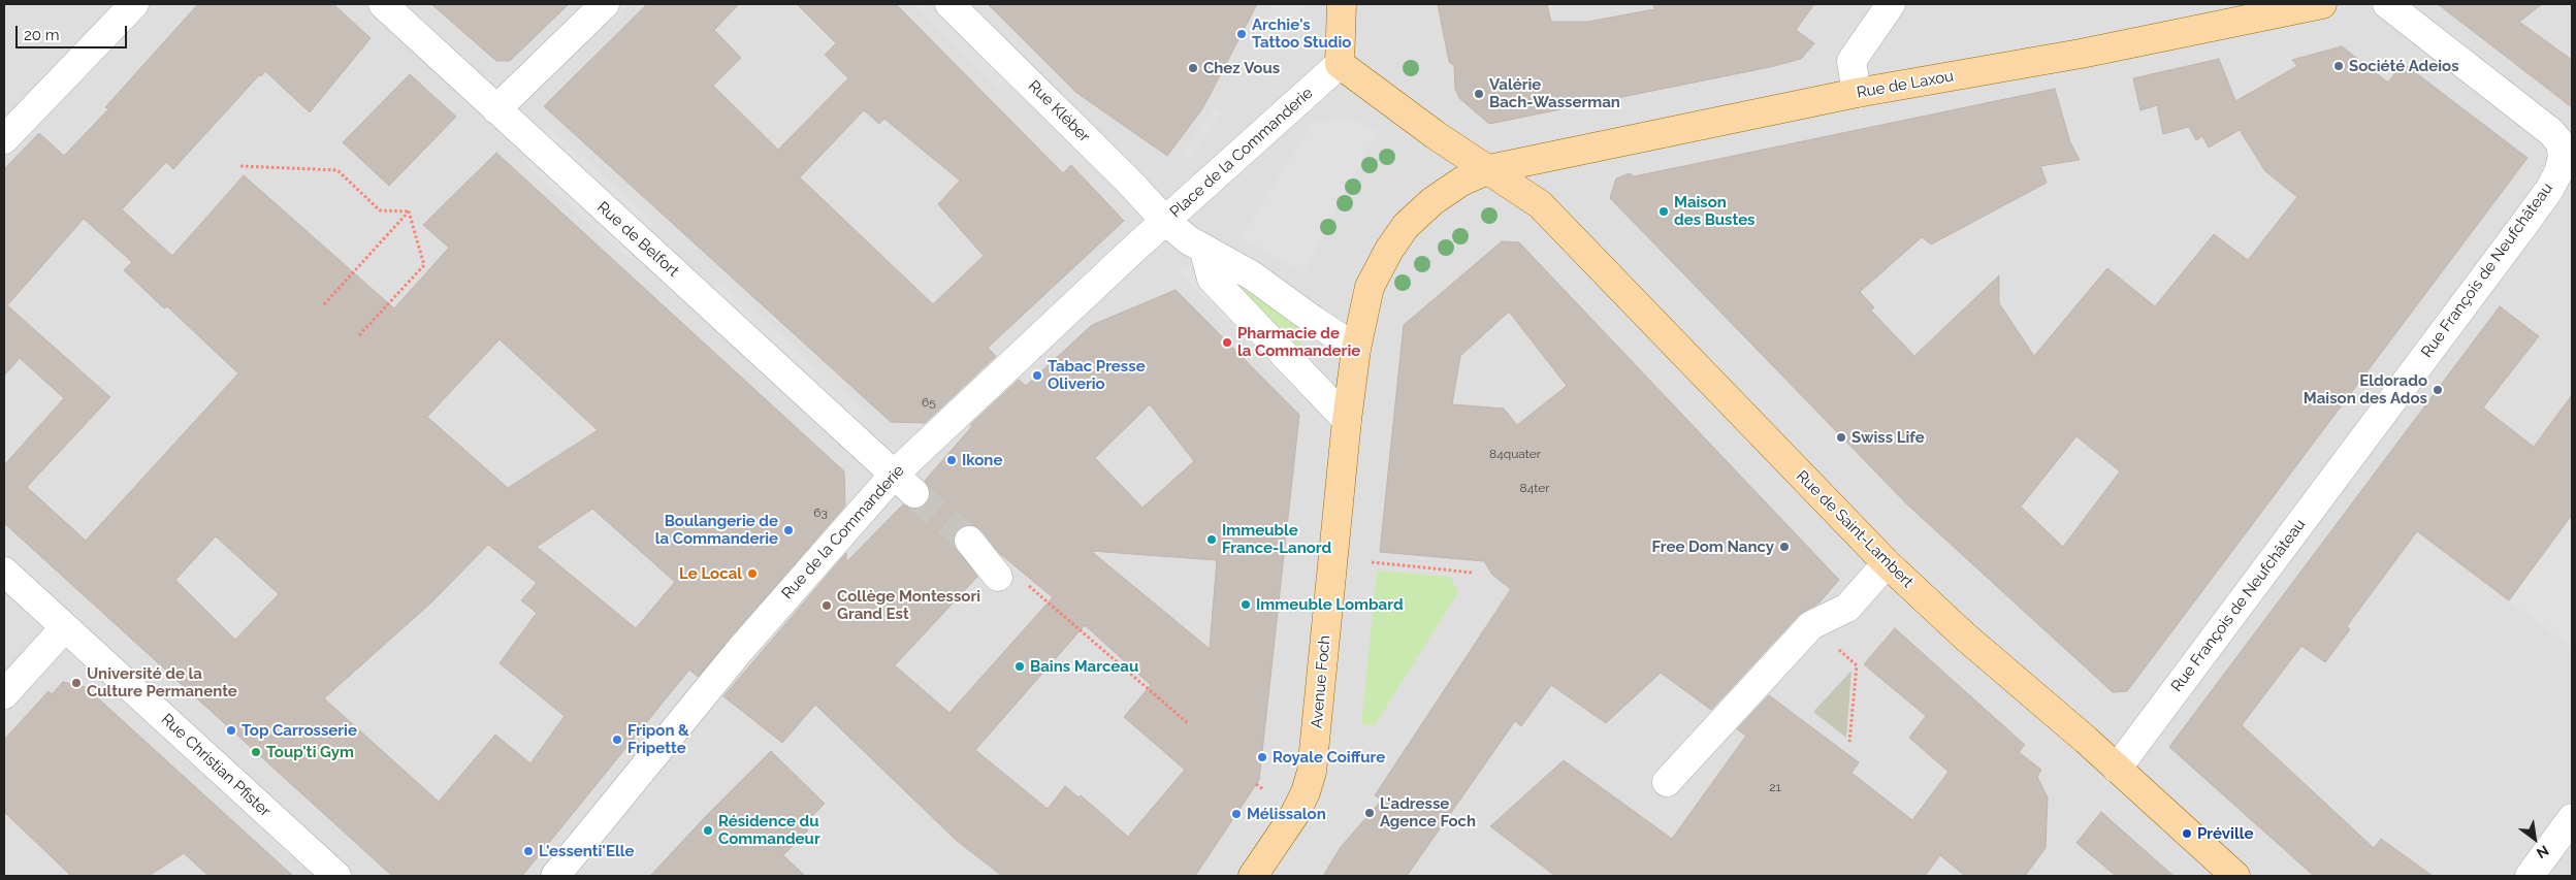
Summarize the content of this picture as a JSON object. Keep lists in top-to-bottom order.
{
  "streets": {
    "main road": ["Rue de Laxou", "Rue de Saint-Lambert", "Avenue Foch"],
    "street": [
      "Rue Kléber",
      "Place de la Commanderie",
      "Rue de Belfort",
      "Rue François de Neufchâteau",
      "Rue de la Commanderie",
      "Rue Christian Pfister"
    ]
  },
  "crossings": [
    ["Rue de Laxou", "Rue de Saint-Lambert"],
    ["Rue Kléber", "Place de la Commanderie"],
    ["Rue Kléber", "Rue de la Commanderie"],
    ["Place de la Commanderie", "Rue de la Commanderie"],
    ["Place de la Commanderie", "Avenue Foch"],
    ["Rue de Belfort", "Rue de la Commanderie"],
    ["Rue François de Neufchâteau", "Rue de Saint-Lambert"]
  ],
  "places": [
    "Archie's Tattoo Studio",
    "Société Adeios",
    "Chez Vous",
    "Valérie Bach-Wasserman",
    "Maison des Bustes",
    "Pharmacie de la Commanderie",
    "Tabac Presse Oliverio",
    "Eldorado Maison des Ados",
    "Swiss Life",
    "Ikone",
    "Boulangerie de la Commanderie",
    "Immeuble France-Lanord",
    "Free Dom Nancy",
    "Le Local",
    "Immeuble Lombard",
    "Collège Montessori Grand Est",
    "Bains Marceau",
    "Université de la Culture Permanente",
    "Top Carrosserie",
    "Fripon & Fripette",
    "Toup'ti Gym",
    "Royale Coiffure",
    "L'adresse Agence Foch",
    "Mélissalon",
    "Résidence du Commandeur",
    "Préville",
    "L'essenti'Elle"
  ],
  "house_numbers": [
    "65",
    "84quater",
    "84ter",
    "63",
    "21"
  ],
  "scale_bar": "20 m",
  "north": "bottom right"
}
